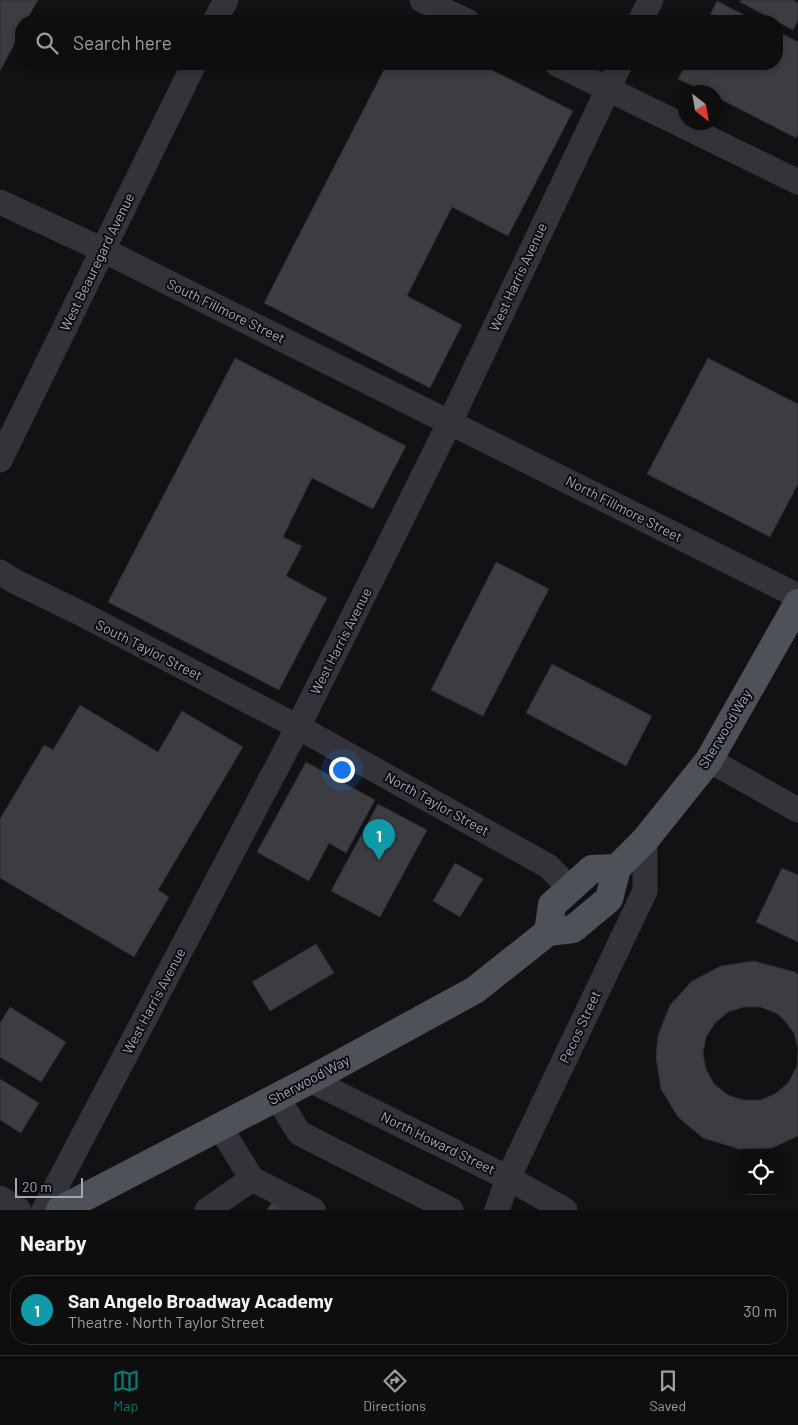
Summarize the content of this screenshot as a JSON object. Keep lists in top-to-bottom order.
{
  "streets": {
    "main road": ["Sherwood Way"],
    "street": [
      "West Beauregard Avenue",
      "West Harris Avenue",
      "South Fillmore Street",
      "North Fillmore Street",
      "South Taylor Street",
      "North Taylor Street",
      "Pecos Street",
      "North Howard Street"
    ]
  },
  "crossings": [
    ["West Beauregard Avenue", "South Fillmore Street"],
    ["West Harris Avenue", "South Fillmore Street"],
    ["West Harris Avenue", "North Fillmore Street"],
    ["West Harris Avenue", "South Taylor Street"],
    ["West Harris Avenue", "North Taylor Street"],
    ["South Fillmore Street", "North Fillmore Street"],
    ["South Taylor Street", "North Taylor Street"],
    ["Sherwood Way", "Pecos Street"],
    ["Sherwood Way", "North Howard Street"],
    ["Pecos Street", "North Howard Street"]
  ],
  "scale_bar": "20 m",
  "north": "bottom right",
  "page": {
    "search": "Search here",
    "pins": "1",
    "scale": "20 m",
    "heading": "Nearby",
    "list": [
      {
        "mark": "1",
        "name": "San Angelo Broadway Academy",
        "note": "Theatre · North Taylor Street",
        "value": "30 m"
      }
    ],
    "nav": ["Map", "Directions", "Saved"]
  }
}
